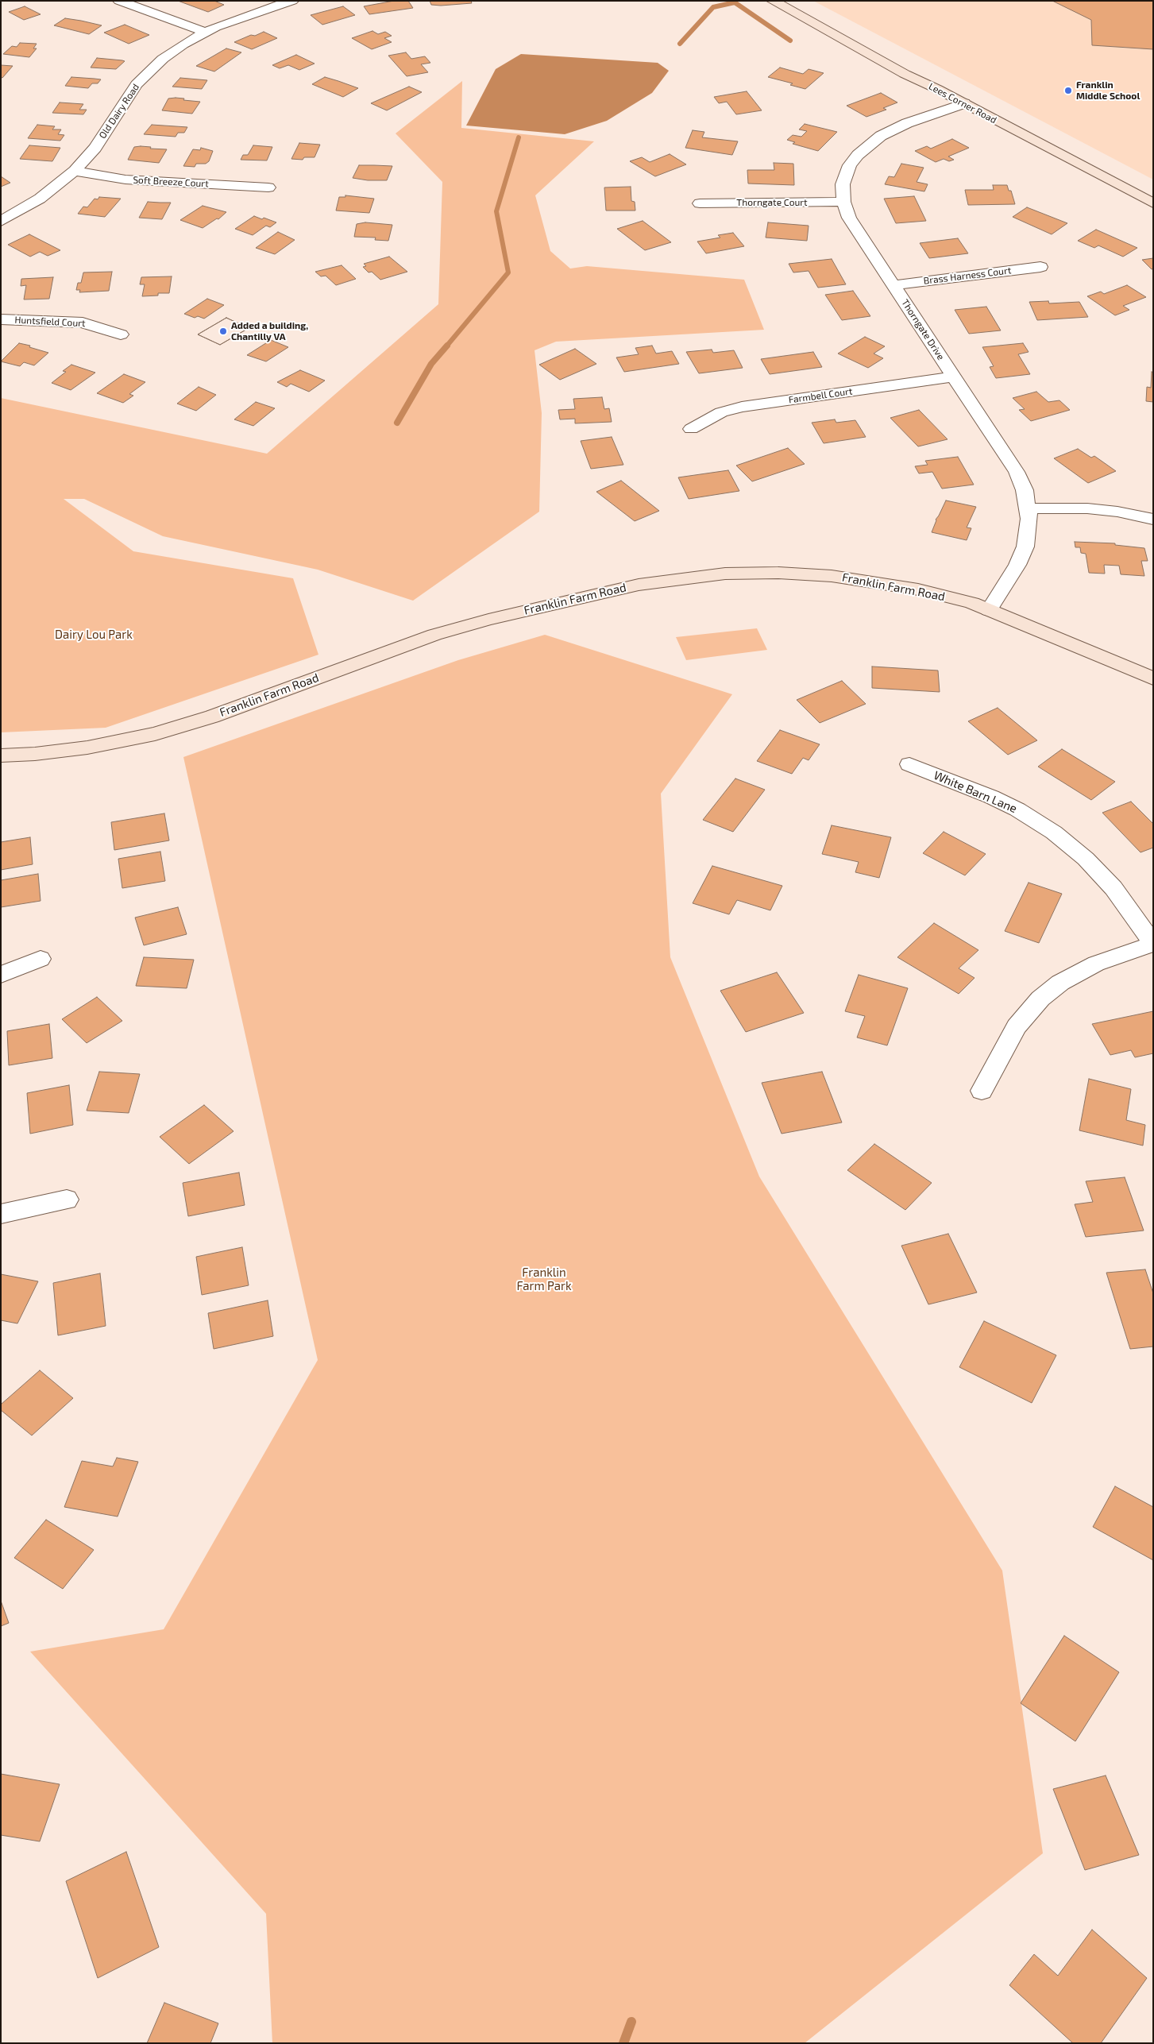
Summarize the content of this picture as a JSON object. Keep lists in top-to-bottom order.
{
  "streets": {
    "main road": ["Lees Corner Road", "Franklin Farm Road"],
    "street": [
      "Old Dairy Road",
      "Soft Breeze Court",
      "Thorngate Court",
      "Brass Harness Court",
      "Huntsfield Court",
      "Thorngate Drive",
      "Farmbell Court",
      "White Barn Lane"
    ]
  },
  "crossings": [
    ["Lees Corner Road", "Thorngate Drive"],
    ["Old Dairy Road", "Soft Breeze Court"],
    ["Thorngate Court", "Thorngate Drive"],
    ["Brass Harness Court", "Thorngate Drive"],
    ["Thorngate Drive", "Farmbell Court"],
    ["Thorngate Drive", "Franklin Farm Road"]
  ],
  "parks": ["Dairy Lou Park", "Franklin Farm Park"],
  "places": ["Franklin Middle School", "Added a building, Chantilly VA"]
}
